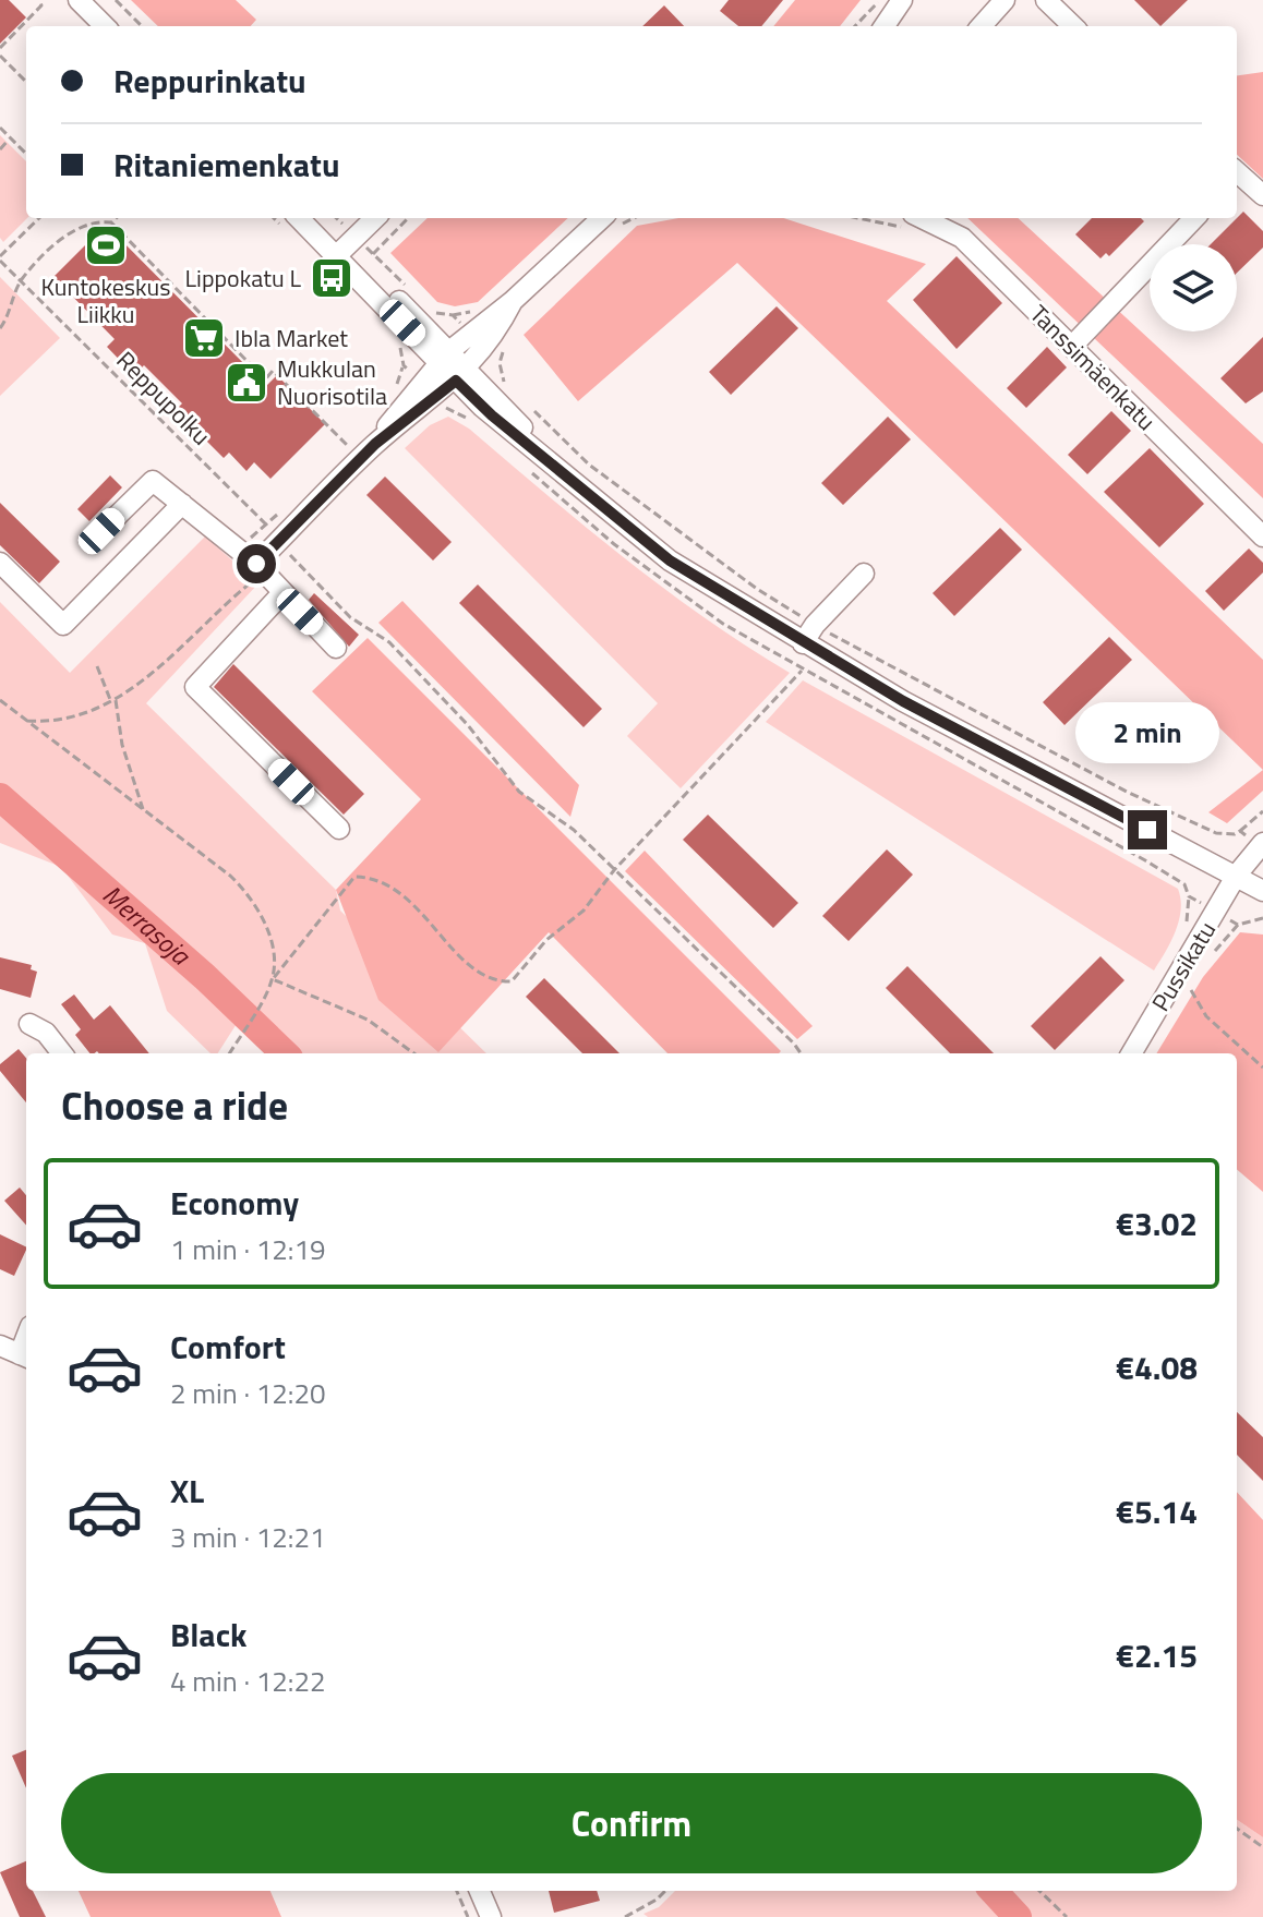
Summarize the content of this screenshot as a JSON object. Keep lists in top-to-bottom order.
{
  "streets": {
    "street": ["Tanssimäenkatu", "Pussikatu"],
    "path": ["Reppupolku"]
  },
  "water": ["Merrasoja"],
  "places": {
    "sports": ["Kuntokeskus Liikku"],
    "bus stop": ["Lippokatu L"],
    "supermarket": ["Ibla Market"],
    "public building": ["Mukkulan Nuorisotila"]
  },
  "page": {
    "banner": ["Reppurinkatu", "Ritaniemenkatu"],
    "bubble": "2 min",
    "heading": "Choose a ride",
    "list": [
      {
        "name": "Economy",
        "note": "1 min · 12:19",
        "value": "€3.02"
      },
      {
        "name": "Comfort",
        "note": "2 min · 12:20",
        "value": "€4.08"
      },
      {
        "name": "XL",
        "note": "3 min · 12:21",
        "value": "€5.14"
      },
      {
        "name": "Black",
        "note": "4 min · 12:22",
        "value": "€2.15"
      }
    ],
    "buttons": "Confirm"
  }
}
